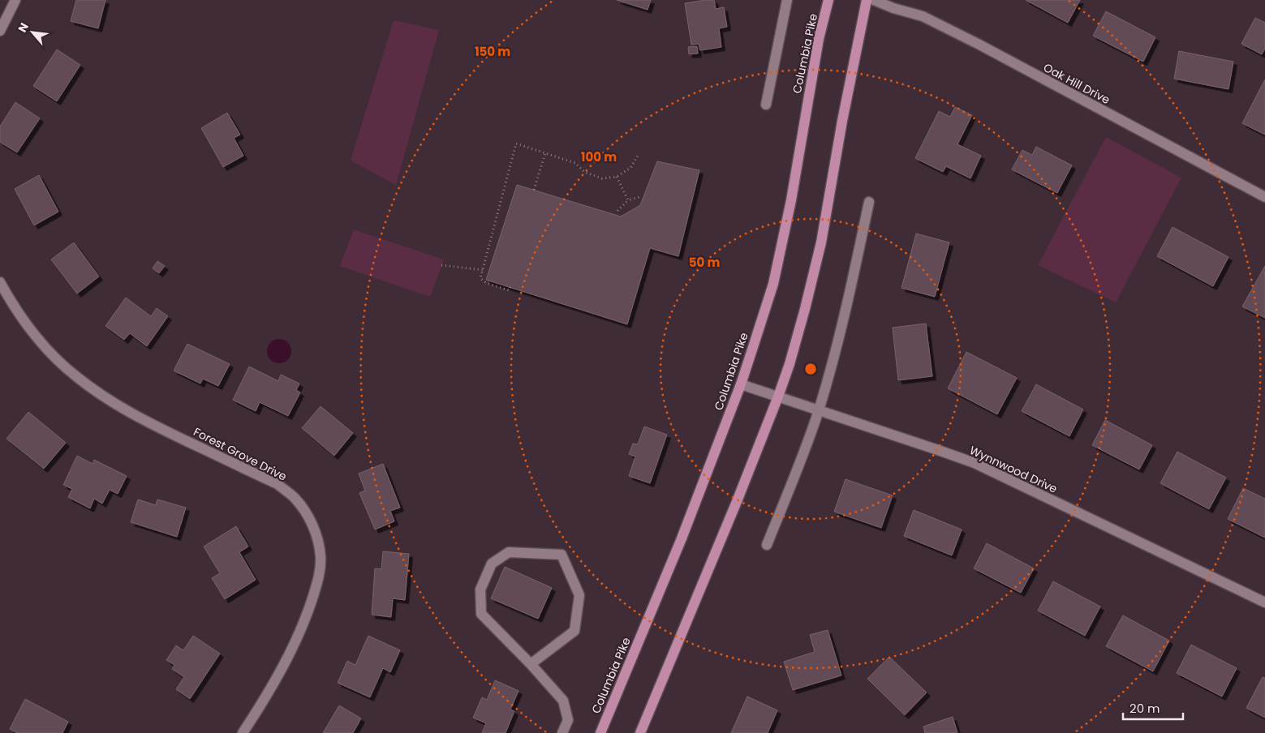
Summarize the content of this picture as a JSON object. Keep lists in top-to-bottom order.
{
  "streets": {
    "main road": ["Columbia Pike"],
    "street": ["Oak Hill Drive", "Forest Grove Drive", "Wynnwood Drive"]
  },
  "crossings": [
    ["Columbia Pike", "Wynnwood Drive"]
  ],
  "scale_bar": "20 m",
  "north": "top left",
  "rings": ["150 m", "100 m", "50 m"]
}
